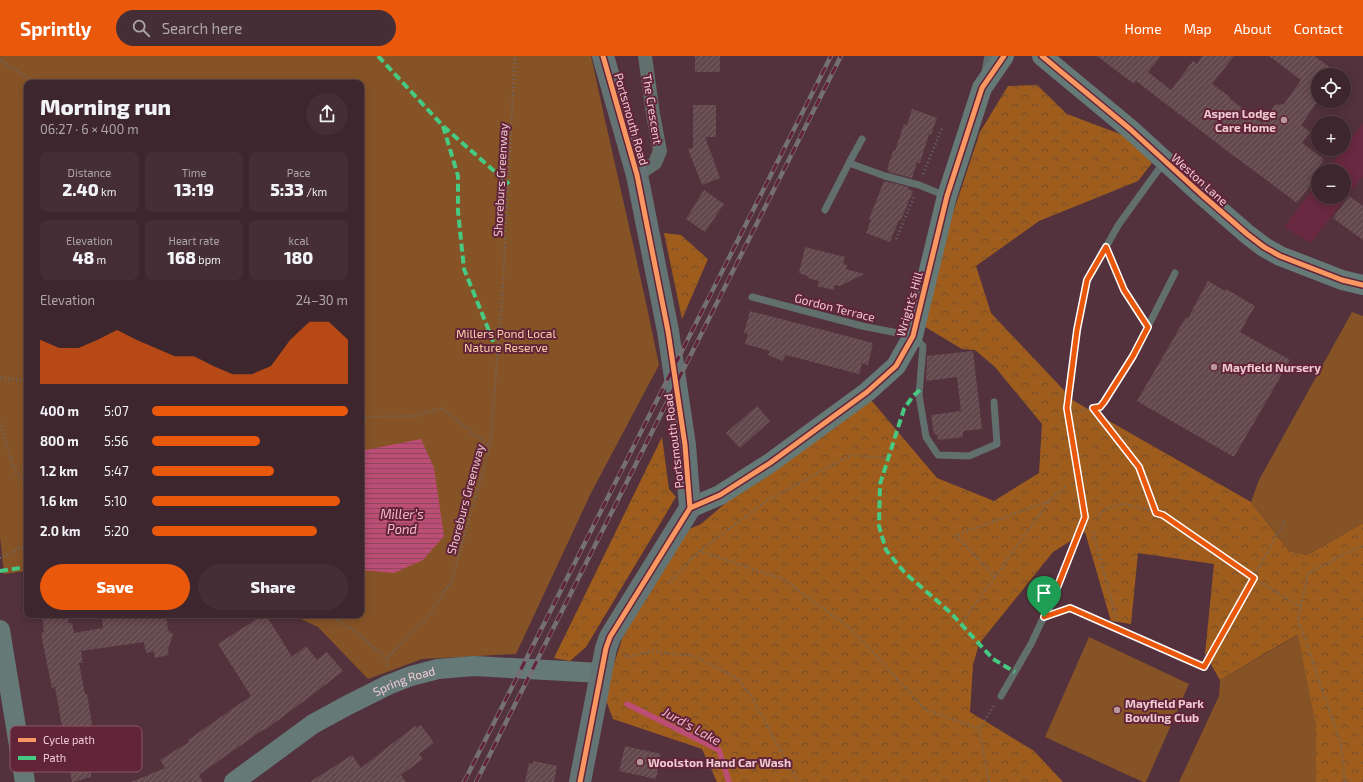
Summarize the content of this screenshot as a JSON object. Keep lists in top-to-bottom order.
{
  "streets": {
    "main road": ["Portsmouth Road"],
    "street": [
      "The Crescent",
      "Weston Lane",
      "Wright's Hill",
      "Spring Road"
    ],
    "lane": ["Gordon Terrace"],
    "path": ["Shoreburs Greenway"]
  },
  "crossings": [
    ["The Crescent", "Portsmouth Road"],
    ["Portsmouth Road", "Wright's Hill"],
    ["Wright's Hill", "Gordon Terrace"]
  ],
  "water": ["Miller's Pond", "Jurd's Lake"],
  "parks": ["Millers Pond Local Nature Reserve"],
  "places": [
    "Aspen Lodge Care Home",
    "Mayfield Nursery",
    "Mayfield Park Bowling Club",
    "Woolston Hand Car Wash"
  ],
  "legend": ["Cycle path", "Path"],
  "page": {
    "header": "Sprintly",
    "search": "Search here",
    "nav": [
      "Home",
      "Map",
      "About",
      "Contact"
    ],
    "map_buttons": ["+", "−"],
    "heading": ["Morning run", "06:27 · 6 × 400 m"],
    "stats": [
      ["Distance", "2.40 km"],
      ["Time", "13:19"],
      ["Pace", "5:33 /km"],
      ["Elevation", "48 m"],
      ["Heart rate", "168 bpm"],
      ["kcal", "180"]
    ],
    "chart": ["Elevation", "24–30 m"],
    "list": [
      {
        "name": "400 m",
        "note": "5:07"
      },
      {
        "name": "800 m",
        "note": "5:56"
      },
      {
        "name": "1.2 km",
        "note": "5:47"
      },
      {
        "name": "1.6 km",
        "note": "5:10"
      },
      {
        "name": "2.0 km",
        "note": "5:20"
      }
    ],
    "buttons": ["Save", "Share"]
  }
}
